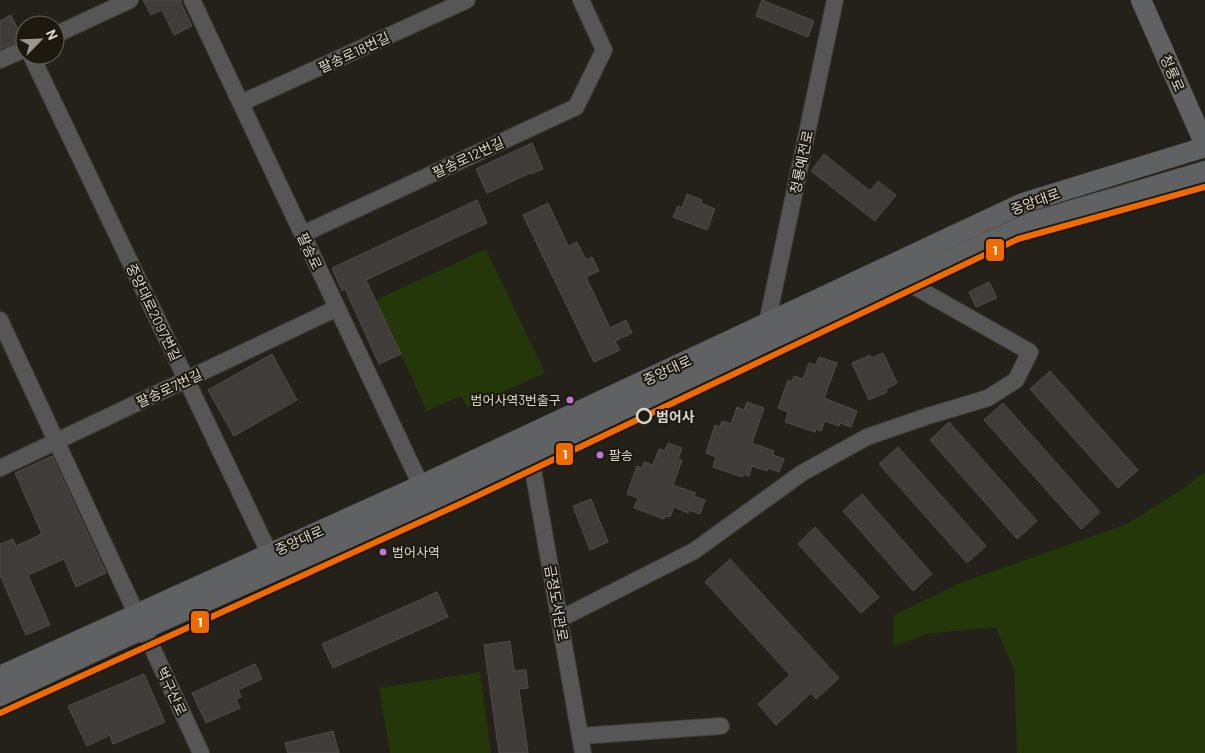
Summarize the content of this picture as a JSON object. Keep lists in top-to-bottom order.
{
  "streets": {
    "main road": ["청룡로", "중앙대로"],
    "street": [
      "팔송로18번길",
      "팔송로12번길",
      "청룡예전로",
      "팔송로",
      "중앙대로2097번길",
      "팔송로7번길",
      "금정도서관로",
      "벅구산로"
    ]
  },
  "crossings": [
    ["팔송로18번길", "팔송로"],
    ["청룡로", "중앙대로"],
    ["팔송로12번길", "팔송로"],
    ["청룡예전로", "중앙대로"],
    ["중앙대로", "팔송로"],
    ["중앙대로", "중앙대로2097번길"],
    ["중앙대로", "금정도서관로"],
    ["중앙대로", "벅구산로"],
    ["팔송로", "팔송로7번길"],
    ["중앙대로2097번길", "팔송로7번길"]
  ],
  "places": [
    "범어사역3번출구",
    "범어사",
    "팔송",
    "범어사역"
  ],
  "lines": ["transit line 1"],
  "north": "top right"
}
